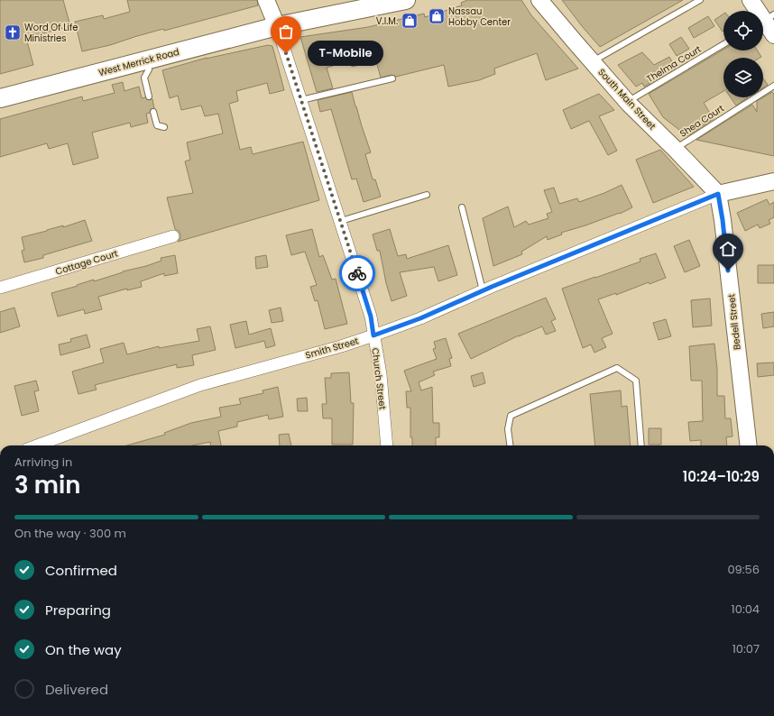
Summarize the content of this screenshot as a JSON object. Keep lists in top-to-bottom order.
{
  "streets": {
    "main road": [
      "West Merrick Road",
      "South Main Street",
      "Bedell Street",
      "Smith Street",
      "Church Street"
    ],
    "street": ["Cottage Court"],
    "lane": ["Thelma Court", "Shea Court"]
  },
  "crossings": [
    ["West Merrick Road", "Church Street"],
    ["Thelma Court", "South Main Street"],
    ["South Main Street", "Shea Court"],
    ["South Main Street", "Bedell Street"],
    ["South Main Street", "Smith Street"],
    ["Bedell Street", "Smith Street"],
    ["Smith Street", "Church Street"]
  ],
  "places": {
    "shop": ["Nassau Hobby Center", "V.I.M."],
    "church": ["Word Of Life Ministries"],
    "other": ["T-Mobile"]
  },
  "page": {
    "bubble": "T-Mobile",
    "heading": ["3 min", "Arriving in", "10:24–10:29"],
    "bar": "On the way · 300 m",
    "list": [
      ["Confirmed", "09:56"],
      ["Preparing", "10:04"],
      ["On the way", "10:07"],
      "Delivered"
    ]
  }
}
